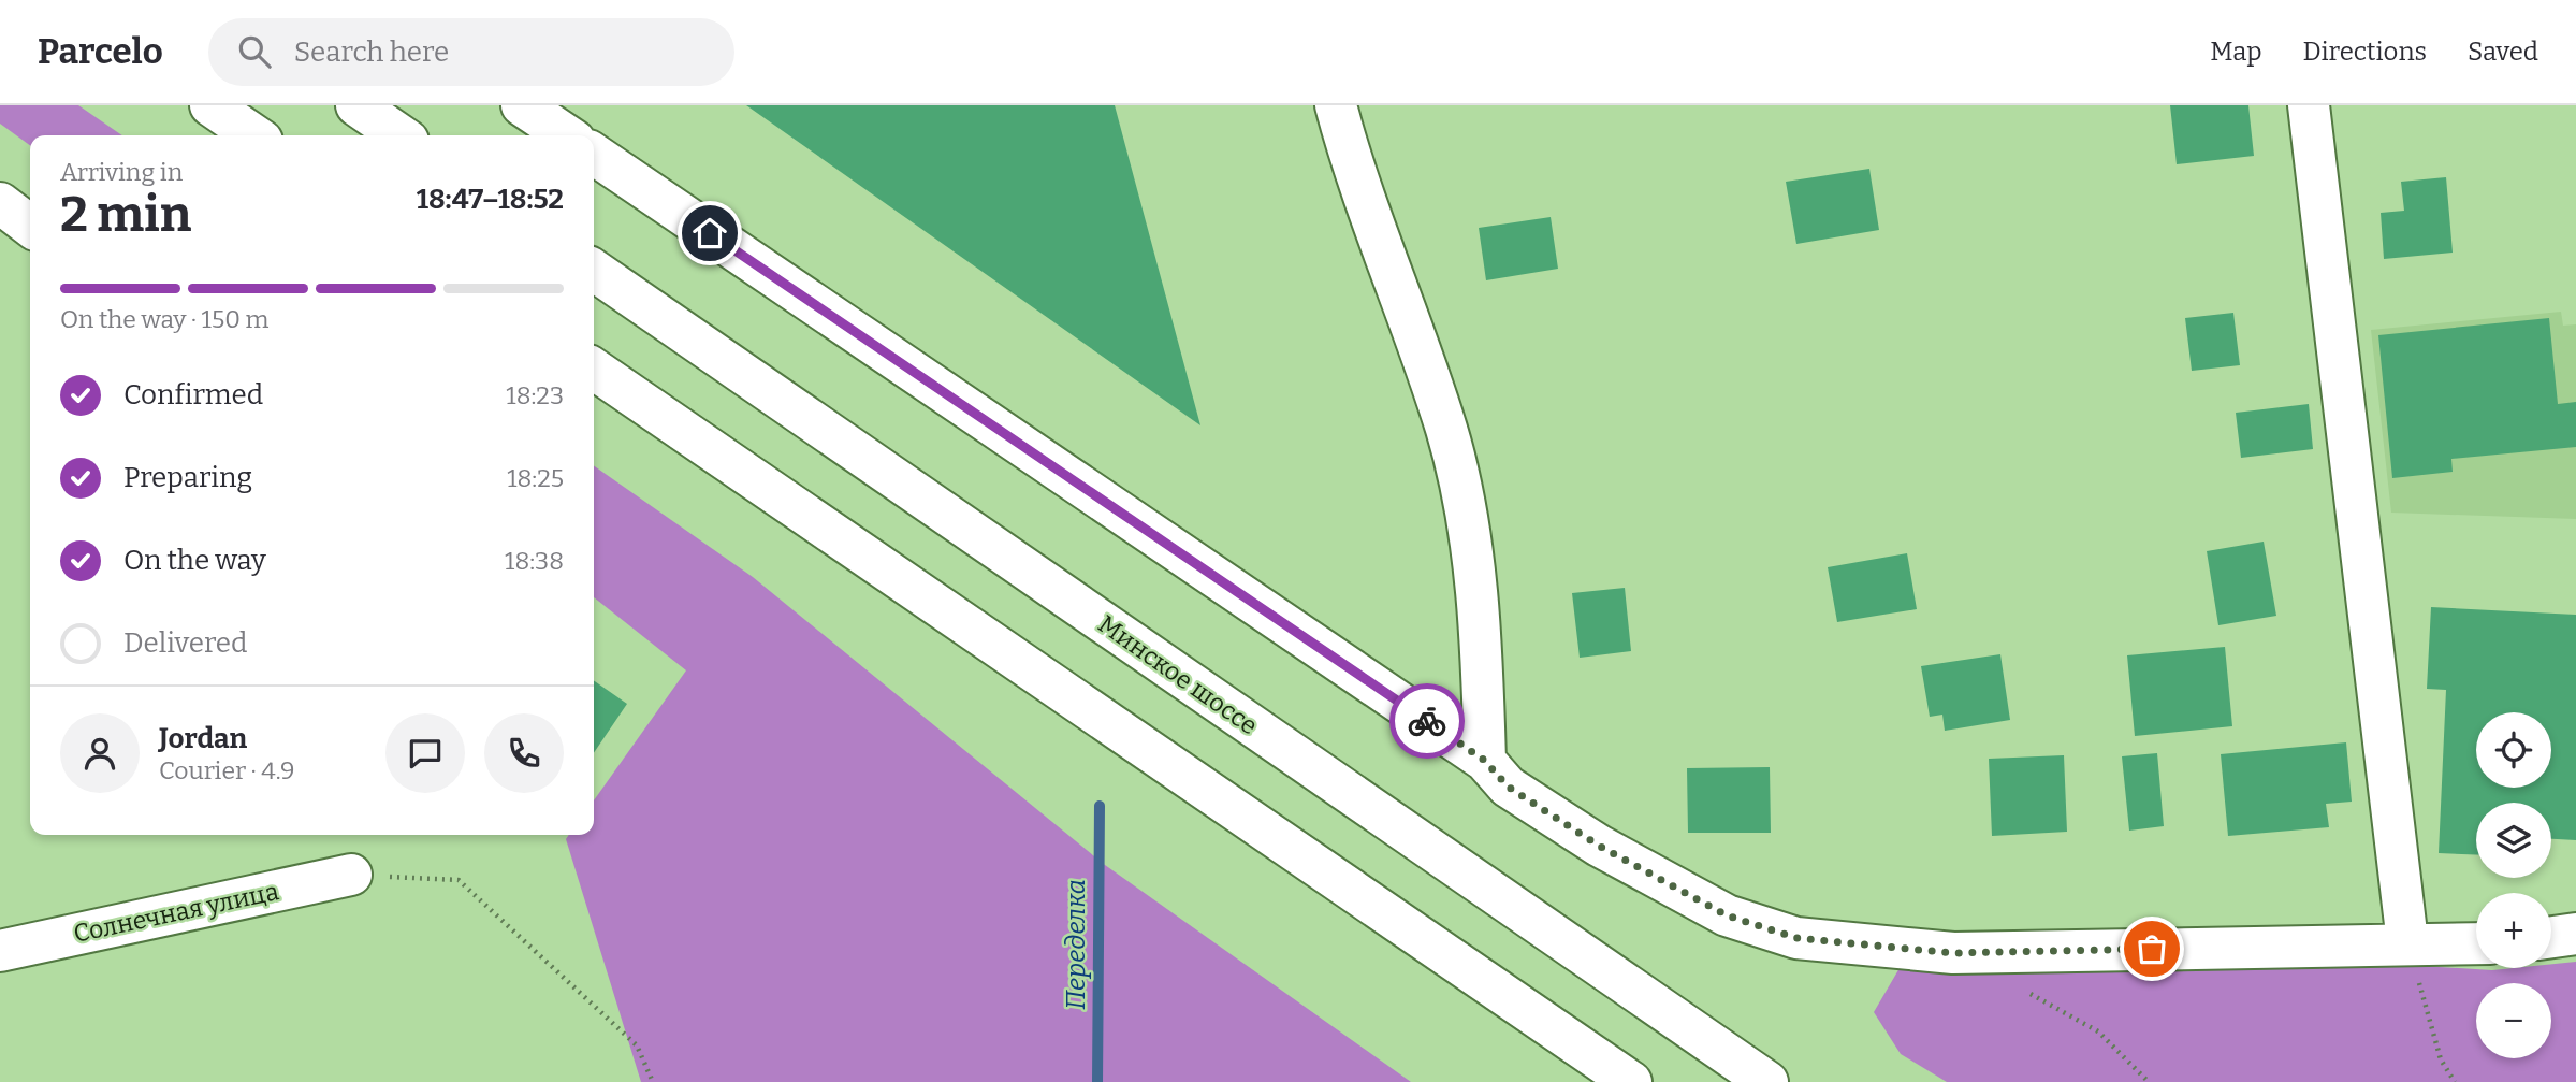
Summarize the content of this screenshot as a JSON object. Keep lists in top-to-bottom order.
{
  "streets": {
    "main road": ["Минское шоссе", "Солнечная улица"]
  },
  "water": ["Переделка"],
  "page": {
    "header": "Parcelo",
    "search": "Search here",
    "nav": ["Map", "Directions", "Saved"],
    "heading": ["2 min", "Arriving in", "18:47–18:52"],
    "panel": ["Jordan", "Courier · 4.9"],
    "bar": "On the way · 150 m",
    "list": [
      ["Confirmed", "18:23"],
      ["Preparing", "18:25"],
      ["On the way", "18:38"],
      "Delivered"
    ],
    "map_buttons": ["+", "−"]
  }
}
